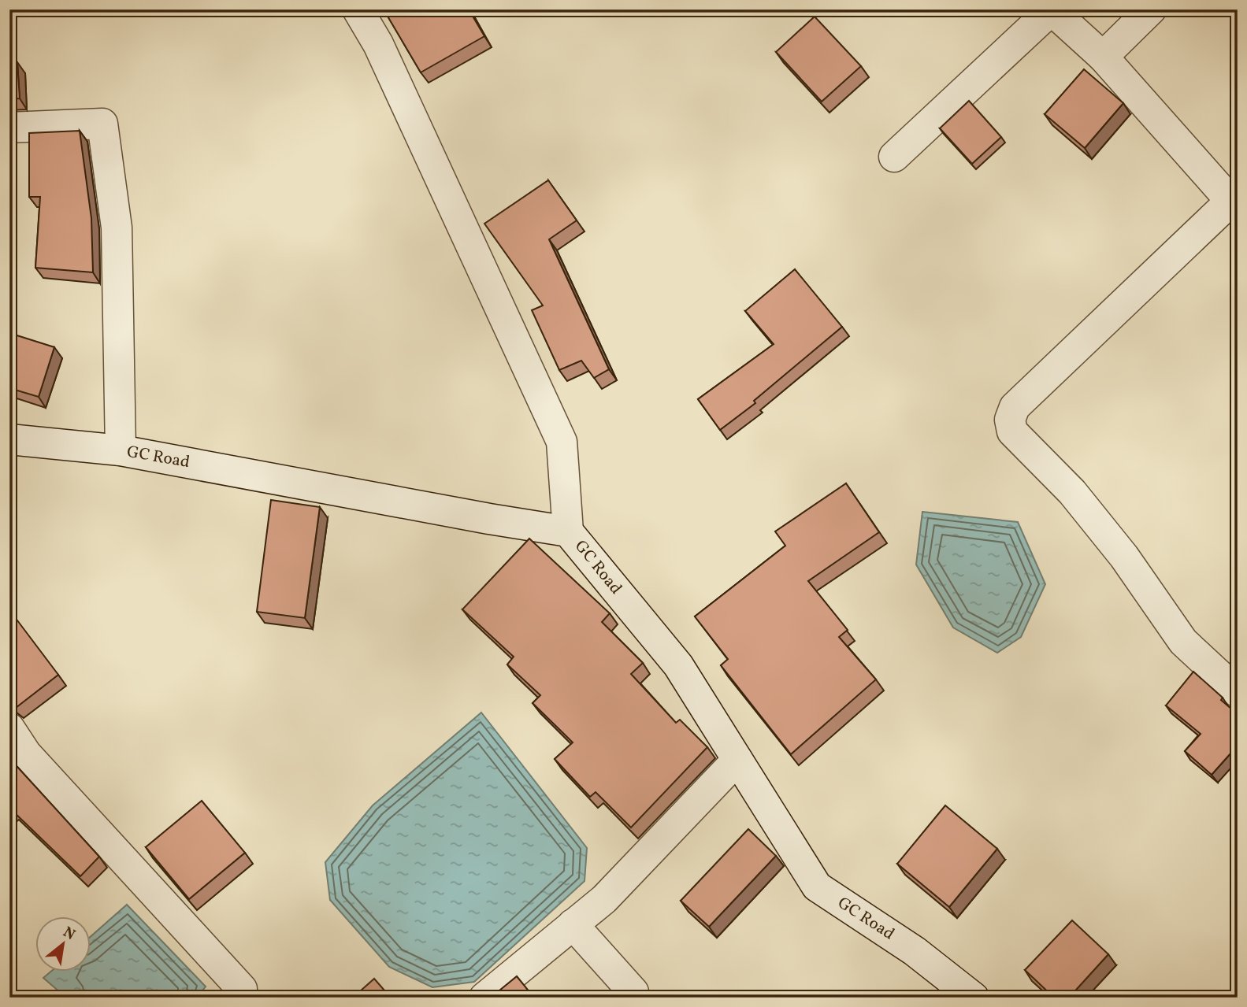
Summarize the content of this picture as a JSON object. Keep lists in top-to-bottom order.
{
  "streets": {
    "street": ["GC Road"]
  },
  "north": "top right"
}
